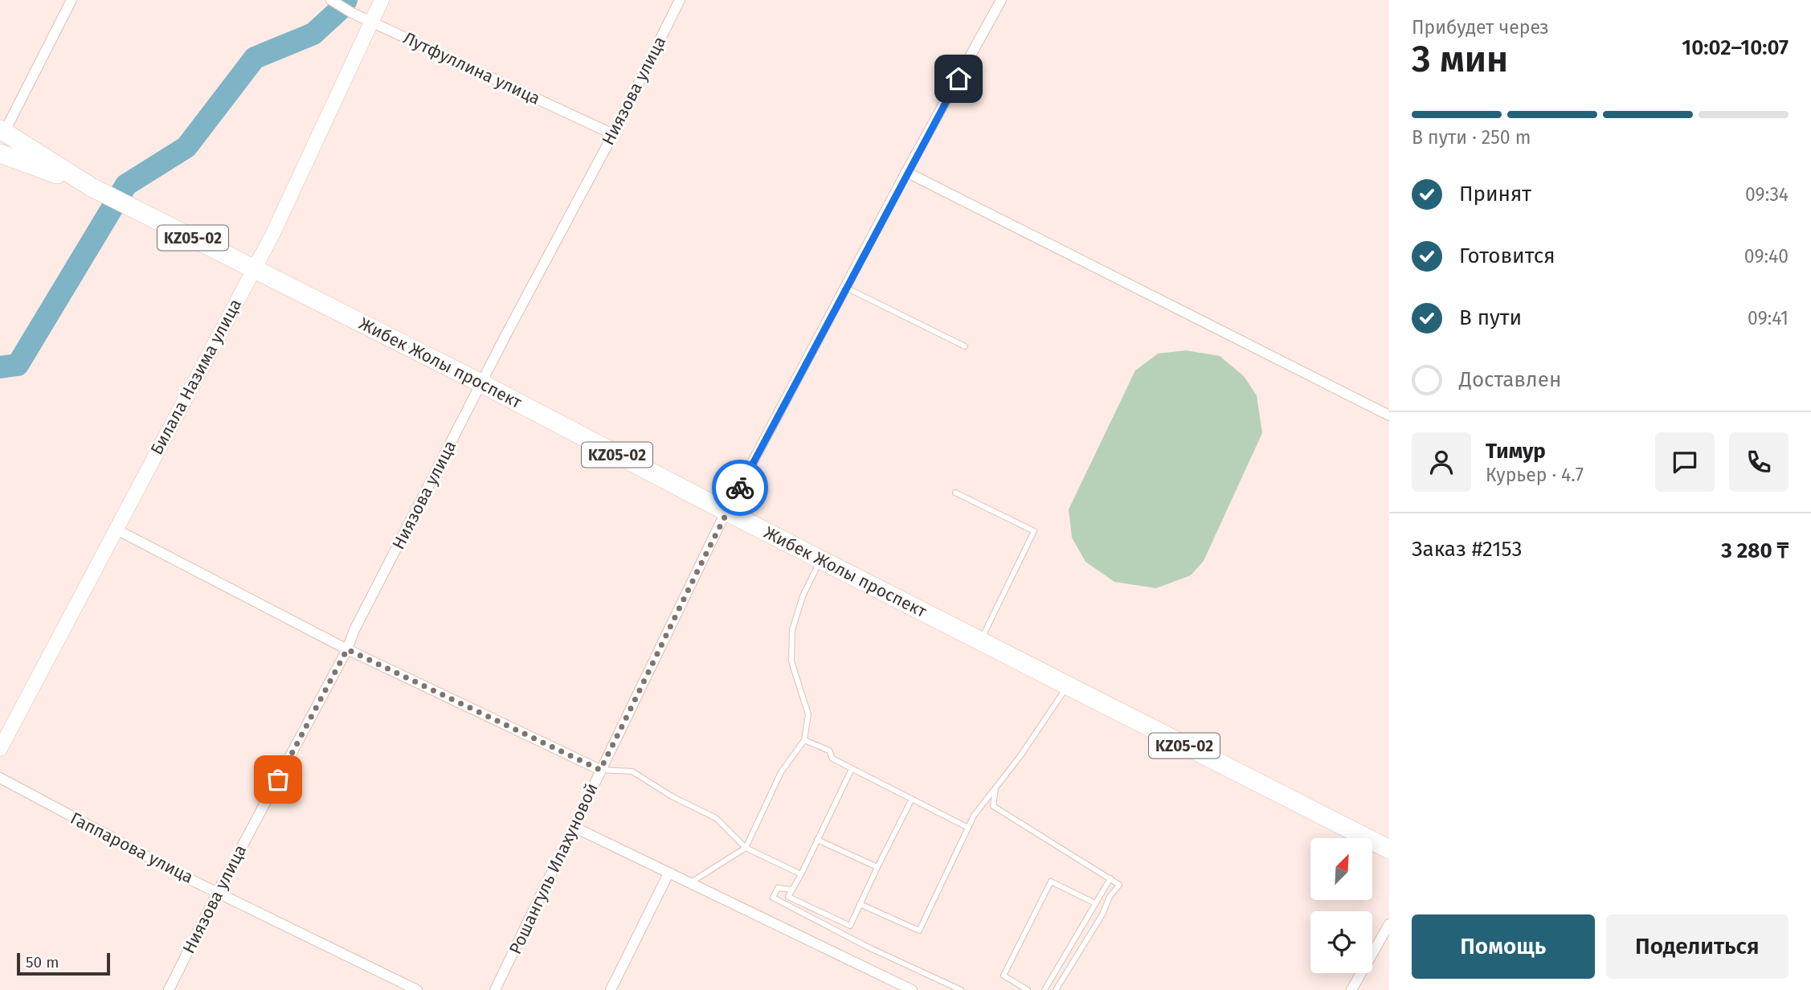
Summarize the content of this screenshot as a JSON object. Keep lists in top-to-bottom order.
{
  "streets": {
    "highway": ["KZ05-02", "Жибек Жолы проспект"],
    "street": [
      "Лутфуллина улица",
      "Ниязова улица",
      "Билала Назима улица",
      "Гаппарова улица",
      "Рошангуль Илахуновой"
    ]
  },
  "crossings": [
    ["Лутфуллина улица", "Ниязова улица"],
    ["Лутфуллина улица", "Билала Назима улица"],
    ["Ниязова улица", "Жибек Жолы проспект"],
    ["Ниязова улица", "Гаппарова улица"],
    ["Жибек Жолы проспект", "Билала Назима улица"],
    ["Жибек Жолы проспект", "Рошангуль Илахуновой"]
  ],
  "scale_bar": "50 m",
  "north": "top right",
  "page": {
    "heading": ["3 мин", "Прибудет через", "10:02–10:07"],
    "panel": [
      "Тимур",
      "Курьер · 4.7",
      "Заказ #2153",
      "3 280 ₸"
    ],
    "bar": "В пути · 250 m",
    "list": [
      ["Принят", "09:34"],
      ["Готовится", "09:40"],
      ["В пути", "09:41"],
      "Доставлен"
    ],
    "buttons": ["Помощь", "Поделиться"],
    "scale": "50 m"
  }
}
